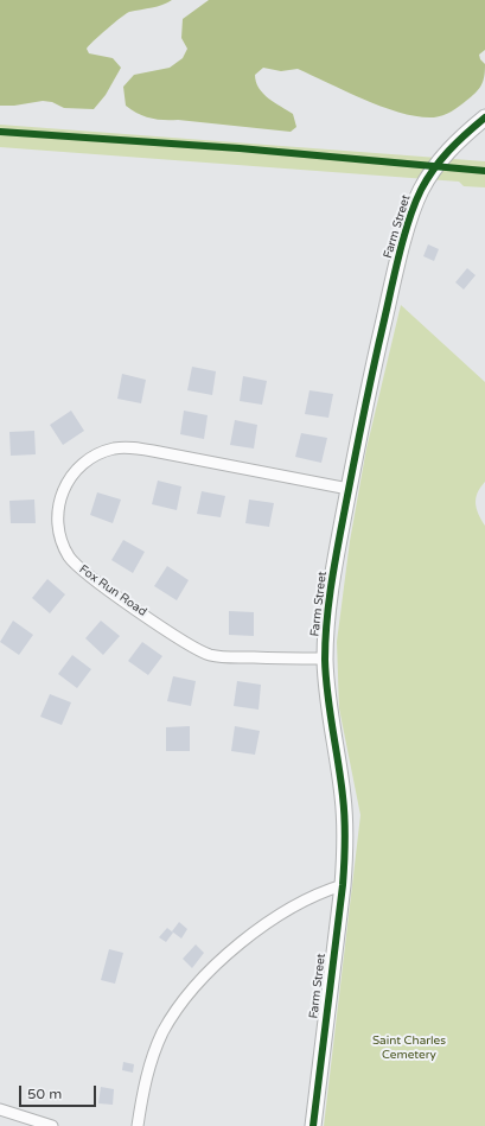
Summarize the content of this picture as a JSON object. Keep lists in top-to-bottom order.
{
  "streets": {
    "street": ["Farm Street", "Fox Run Road"]
  },
  "crossings": [
    ["Farm Street", "Fox Run Road"]
  ],
  "parks": ["Saint Charles Cemetery"],
  "scale_bar": "50 m"
}
